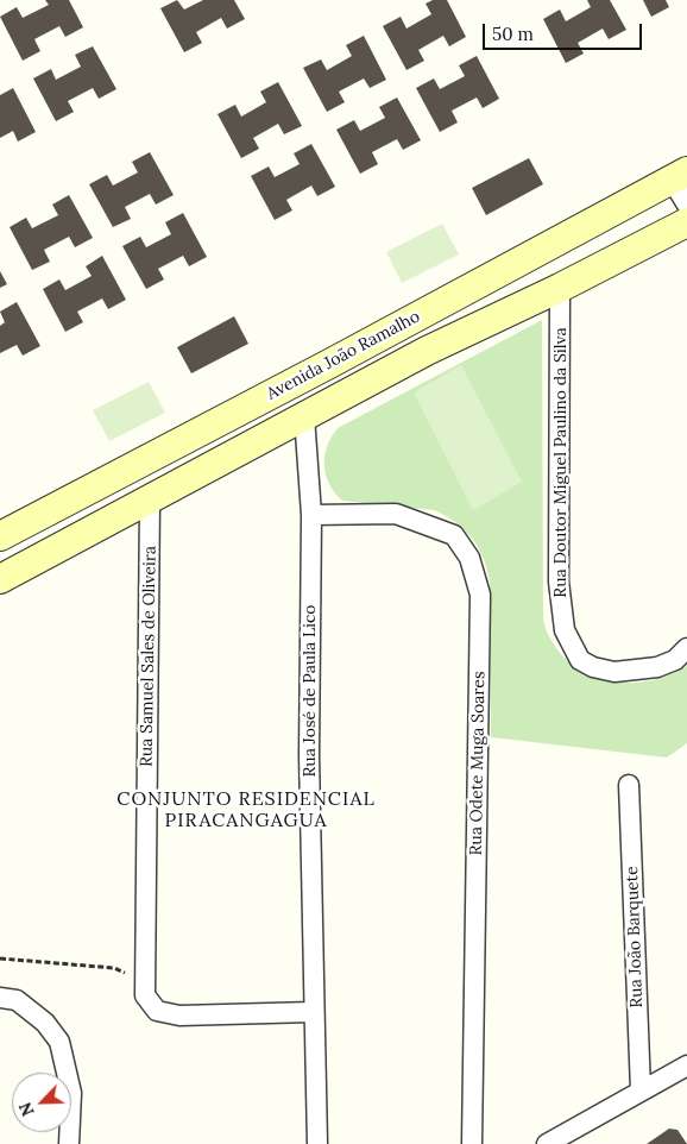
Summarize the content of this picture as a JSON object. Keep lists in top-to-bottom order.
{
  "streets": {
    "street": [
      "Avenida João Ramalho",
      "Rua Doutor Miguel Paulino da Silva",
      "Rua Samuel Sales de Oliveira",
      "Rua José de Paula Lico",
      "Rua Odete Muga Soares",
      "Rua João Barquete"
    ]
  },
  "crossings": [
    ["Rua Samuel Sales de Oliveira", "Rua José de Paula Lico"],
    ["Rua José de Paula Lico", "Rua Odete Muga Soares"]
  ],
  "districts": ["CONJUNTO RESIDENCIAL PIRACANGAGUA"],
  "scale_bar": "50 m",
  "north": "bottom left"
}
